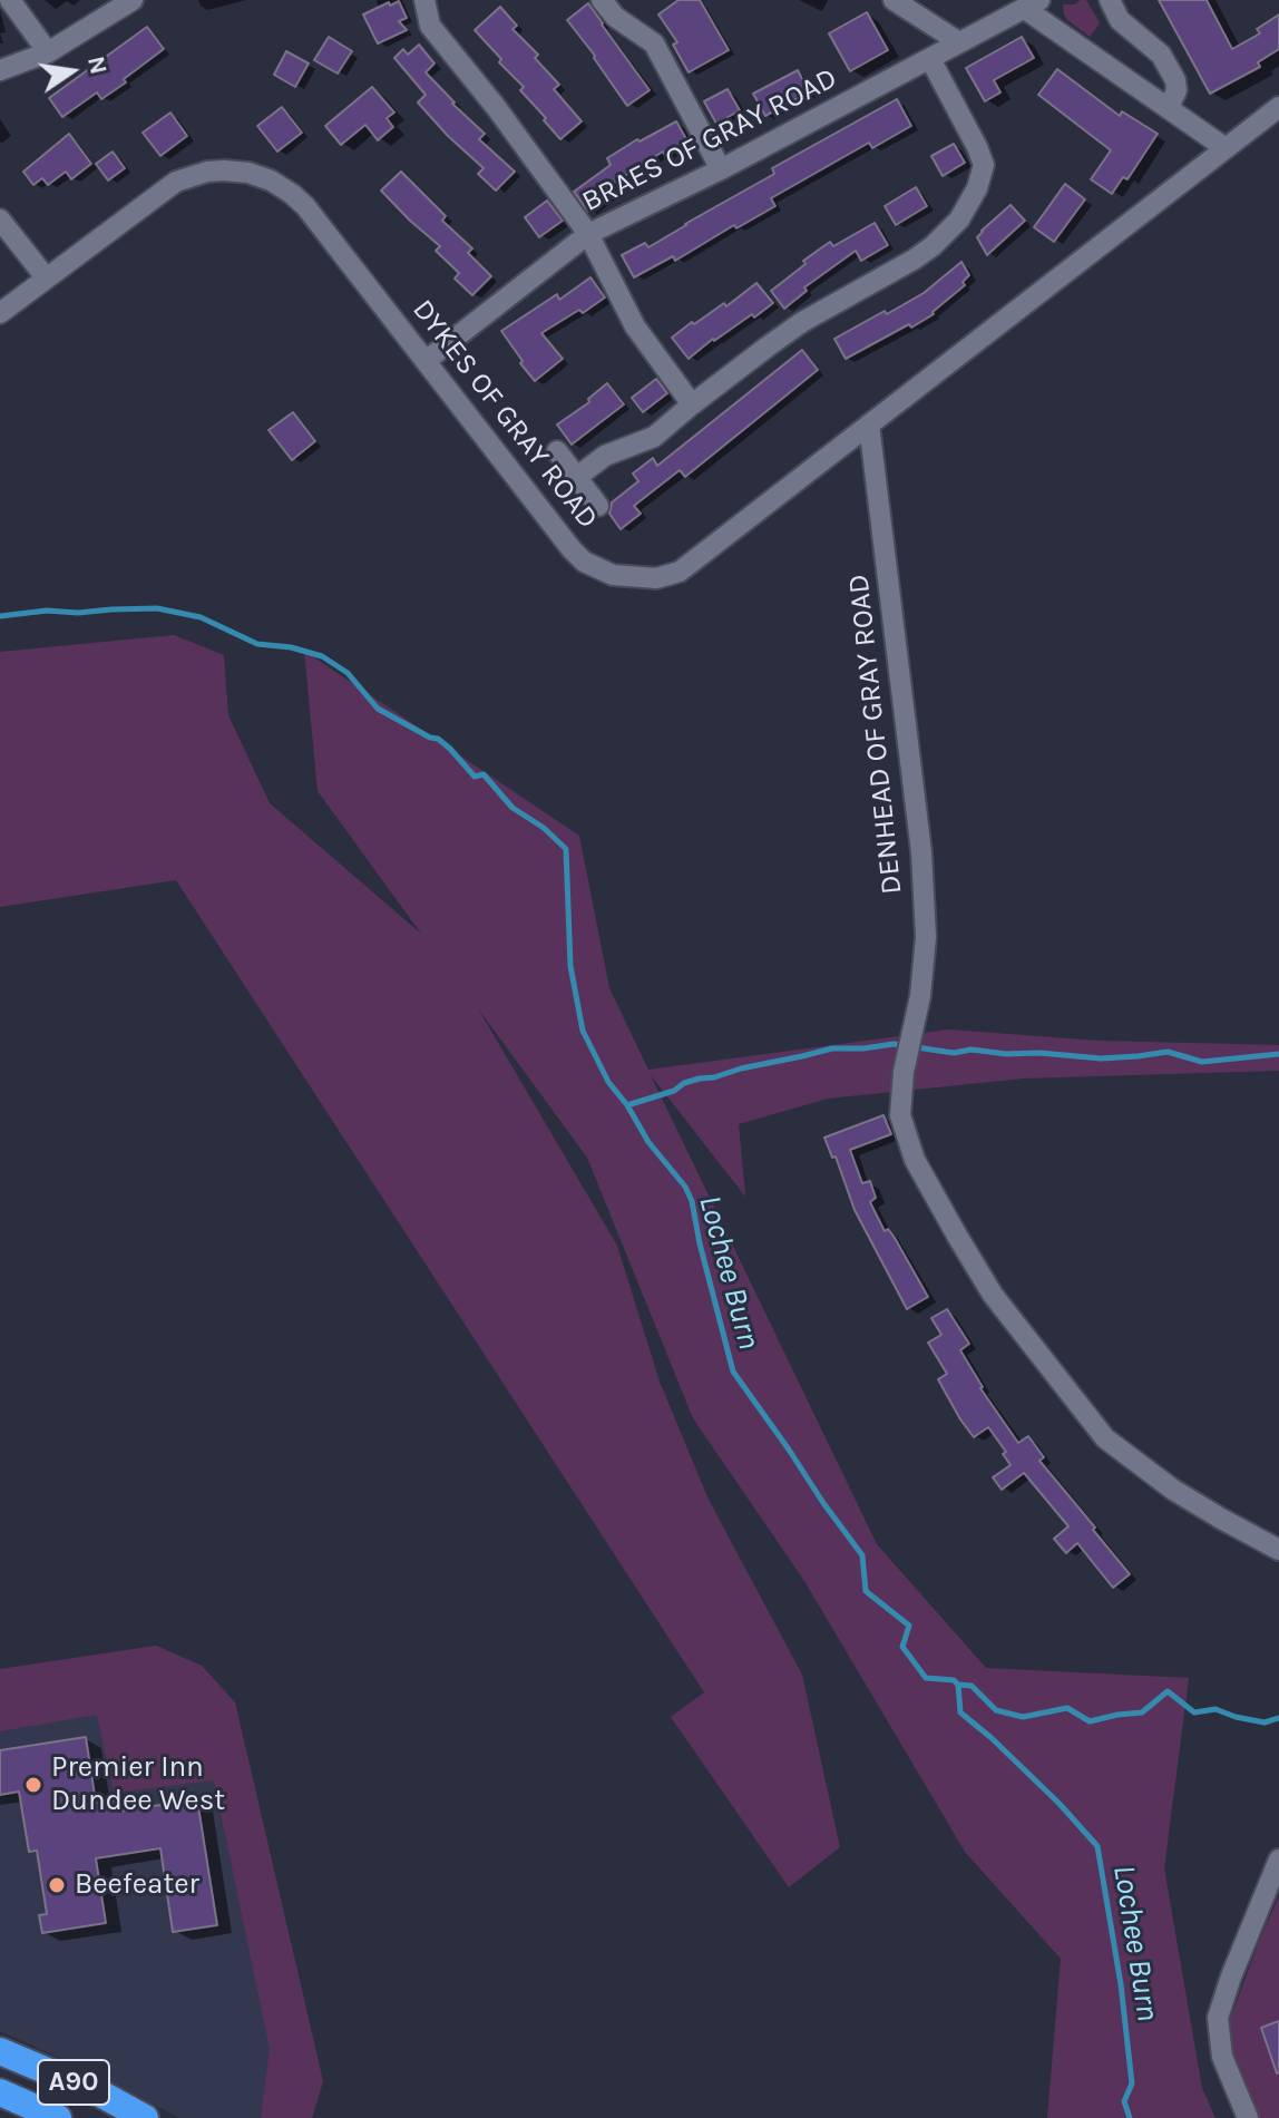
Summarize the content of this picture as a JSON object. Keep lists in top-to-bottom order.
{
  "streets": {
    "highway": ["A90"],
    "street": ["BRAES OF GRAY ROAD", "DYKES OF GRAY ROAD", "DENHEAD OF GRAY ROAD"]
  },
  "crossings": [
    ["BRAES OF GRAY ROAD", "DYKES OF GRAY ROAD"],
    ["DYKES OF GRAY ROAD", "DENHEAD OF GRAY ROAD"]
  ],
  "water": ["Lochee Burn"],
  "places": ["Premier Inn Dundee West", "Beefeater"],
  "north": "right"
}
